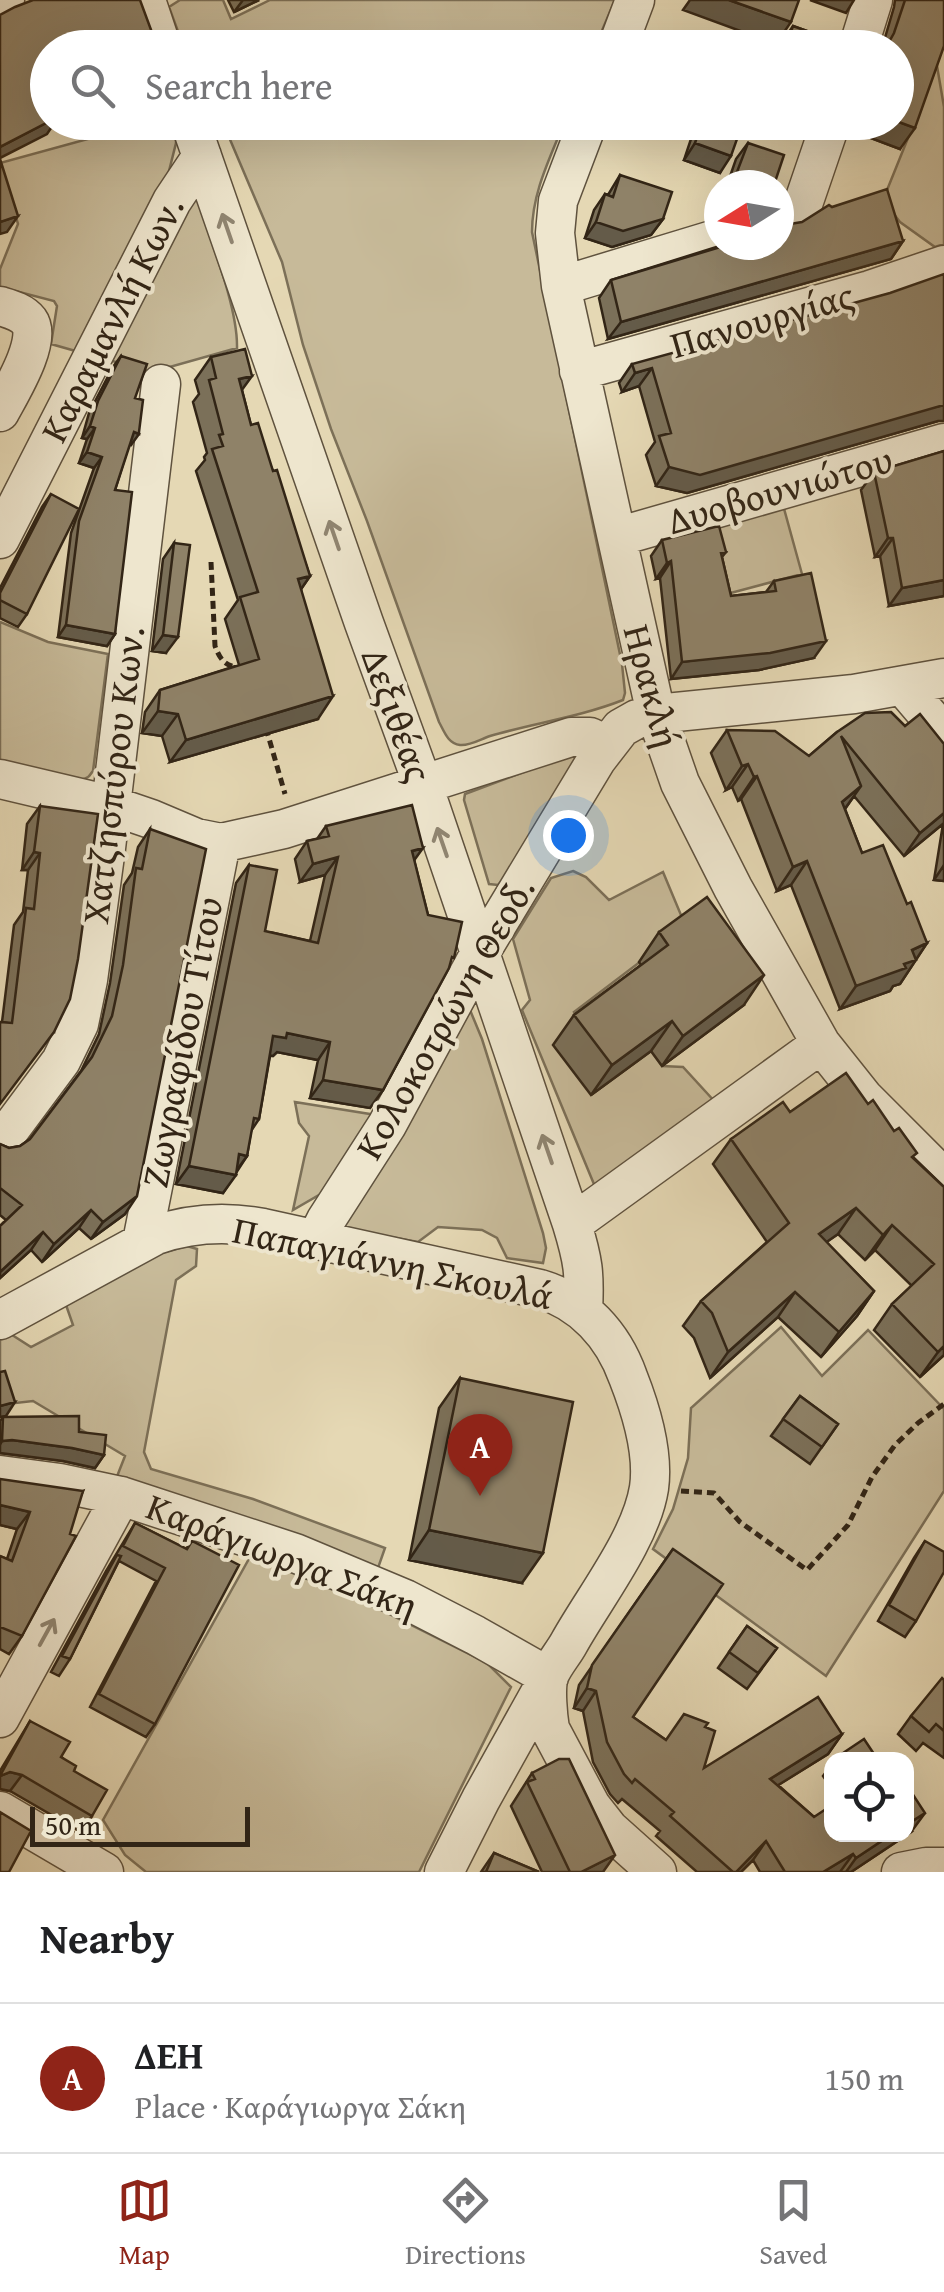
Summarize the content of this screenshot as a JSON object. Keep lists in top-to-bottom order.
{
  "streets": {
    "street": [
      "Καραμανλή Κων.",
      "Πανουργίας",
      "Δυοβουνιώτου",
      "Ηρακλή",
      "Δεξιθέας",
      "Χατζησπύρου Κων.",
      "Κολοκοτρώνη Θεοδ.",
      "Ζωγραφίδου Τίτου",
      "Παπαγιάννη Σκουλά",
      "Καράγιωργα Σάκη"
    ]
  },
  "crossings": [
    ["Πανουργίας", "Ηρακλή"],
    ["Δυοβουνιώτου", "Ηρακλή"],
    ["Ηρακλή", "Κολοκοτρώνη Θεοδ."],
    ["Δεξιθέας", "Κολοκοτρώνη Θεοδ."],
    ["Δεξιθέας", "Παπαγιάννη Σκουλά"],
    ["Κολοκοτρώνη Θεοδ.", "Παπαγιάννη Σκουλά"],
    ["Ζωγραφίδου Τίτου", "Παπαγιάννη Σκουλά"],
    ["Παπαγιάννη Σκουλά", "Καράγιωργα Σάκη"]
  ],
  "one_way": ["Δεξιθέας"],
  "scale_bar": "50 m",
  "north": "left",
  "page": {
    "search": "Search here",
    "pins": "A",
    "scale": "50 m",
    "heading": "Nearby",
    "list": [
      {
        "mark": "A",
        "name": "ΔΕΗ",
        "note": "Place · Καράγιωργα Σάκη",
        "value": "150 m"
      }
    ],
    "nav": ["Map", "Directions", "Saved"]
  }
}
